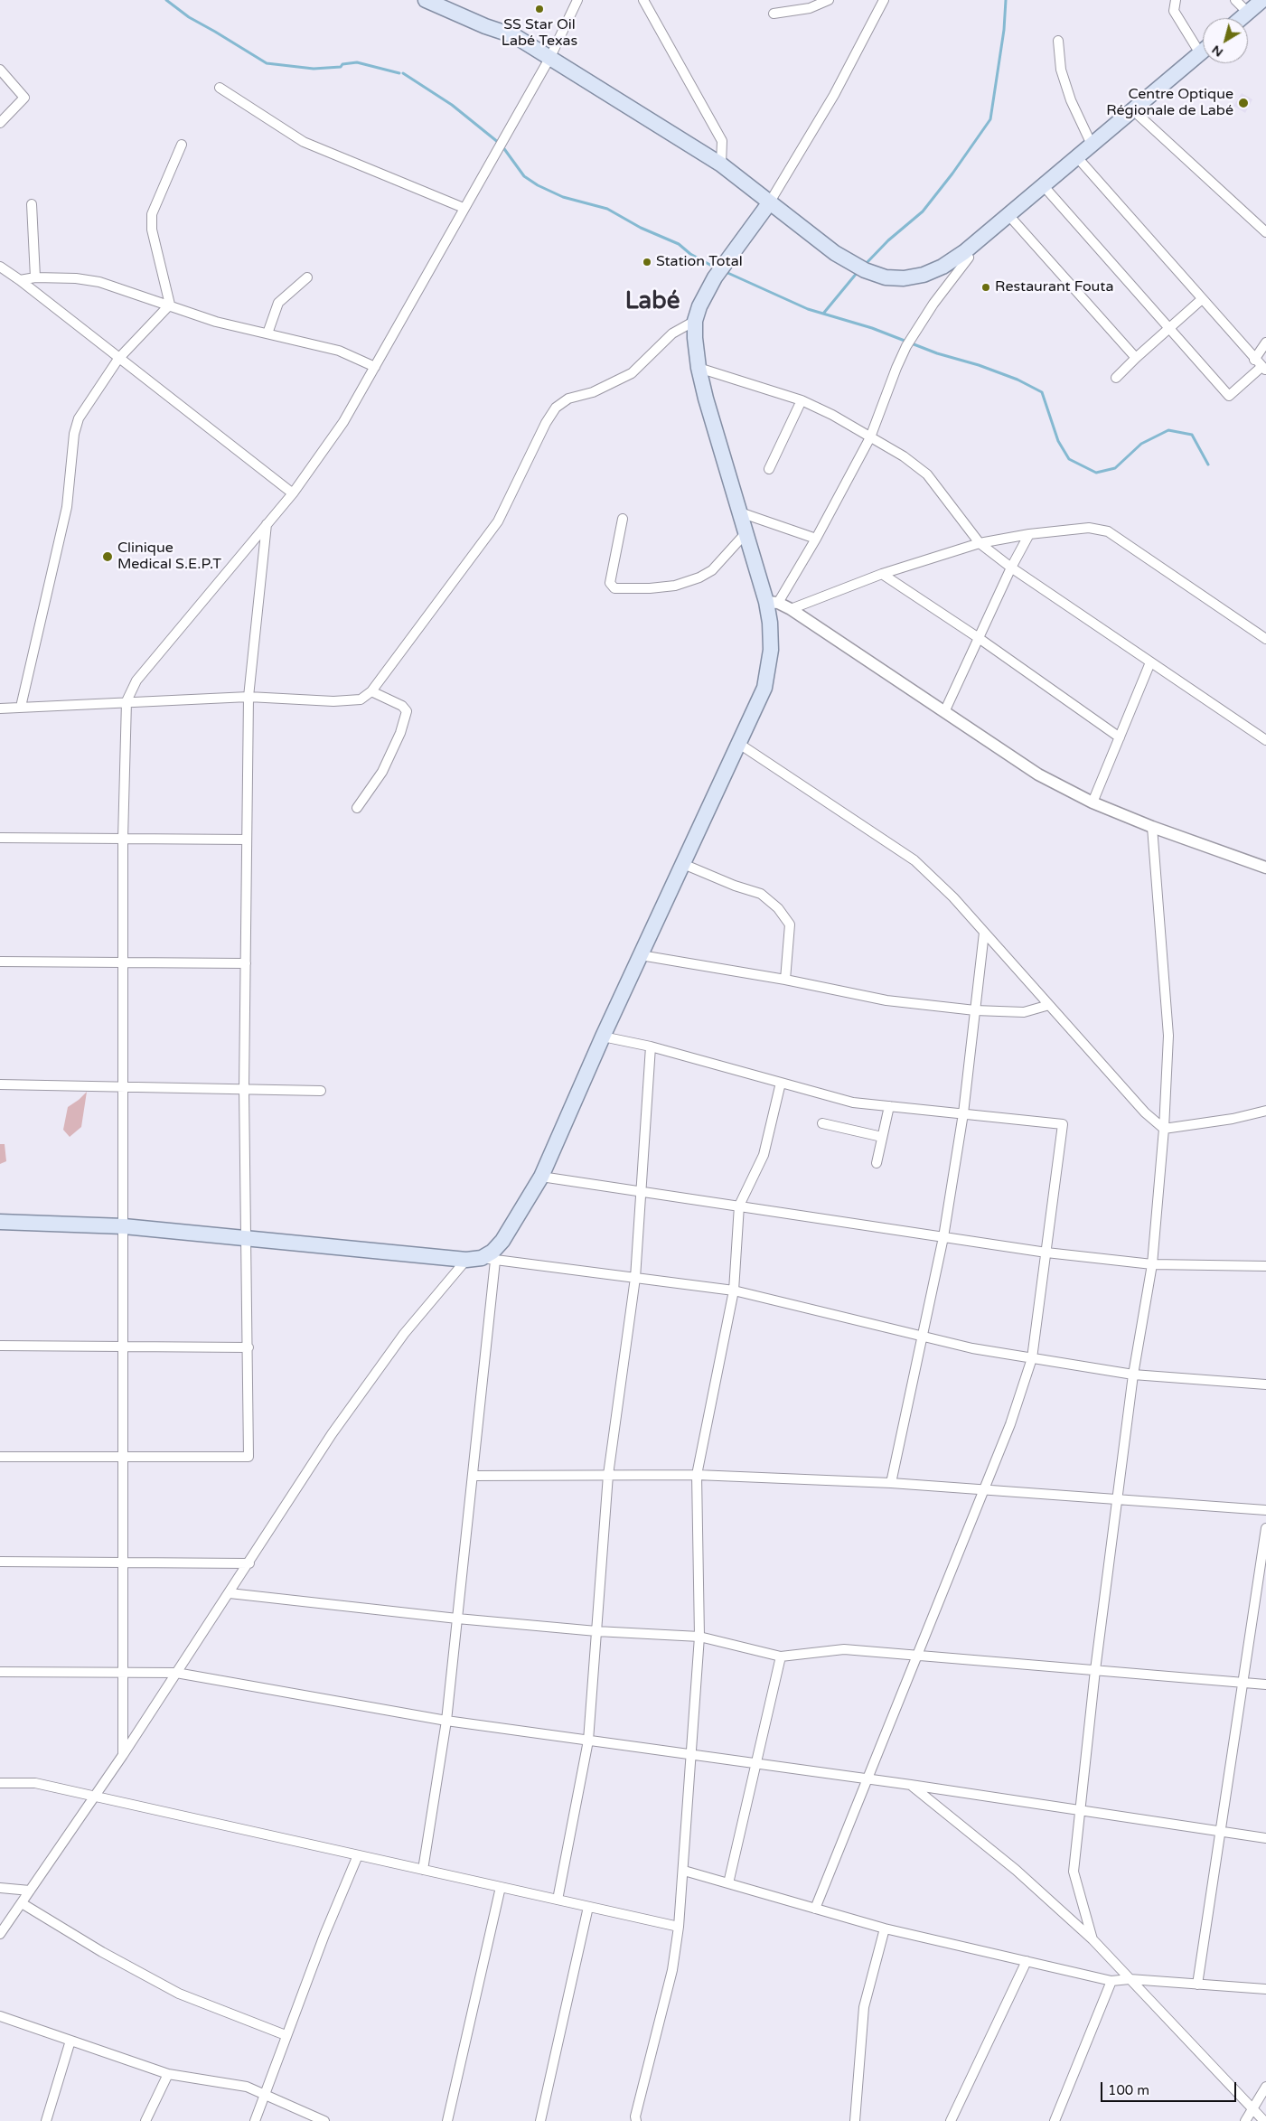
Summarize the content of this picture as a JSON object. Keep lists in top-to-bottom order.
{
  "districts": ["Labé"],
  "places": [
    "SS Star Oil Labé Texas",
    "Centre Optique Régionale de Labé",
    "Station Total",
    "Restaurant Fouta",
    "Clinique Medical S.E.P.T"
  ],
  "scale_bar": "100 m",
  "north": "bottom left"
}
